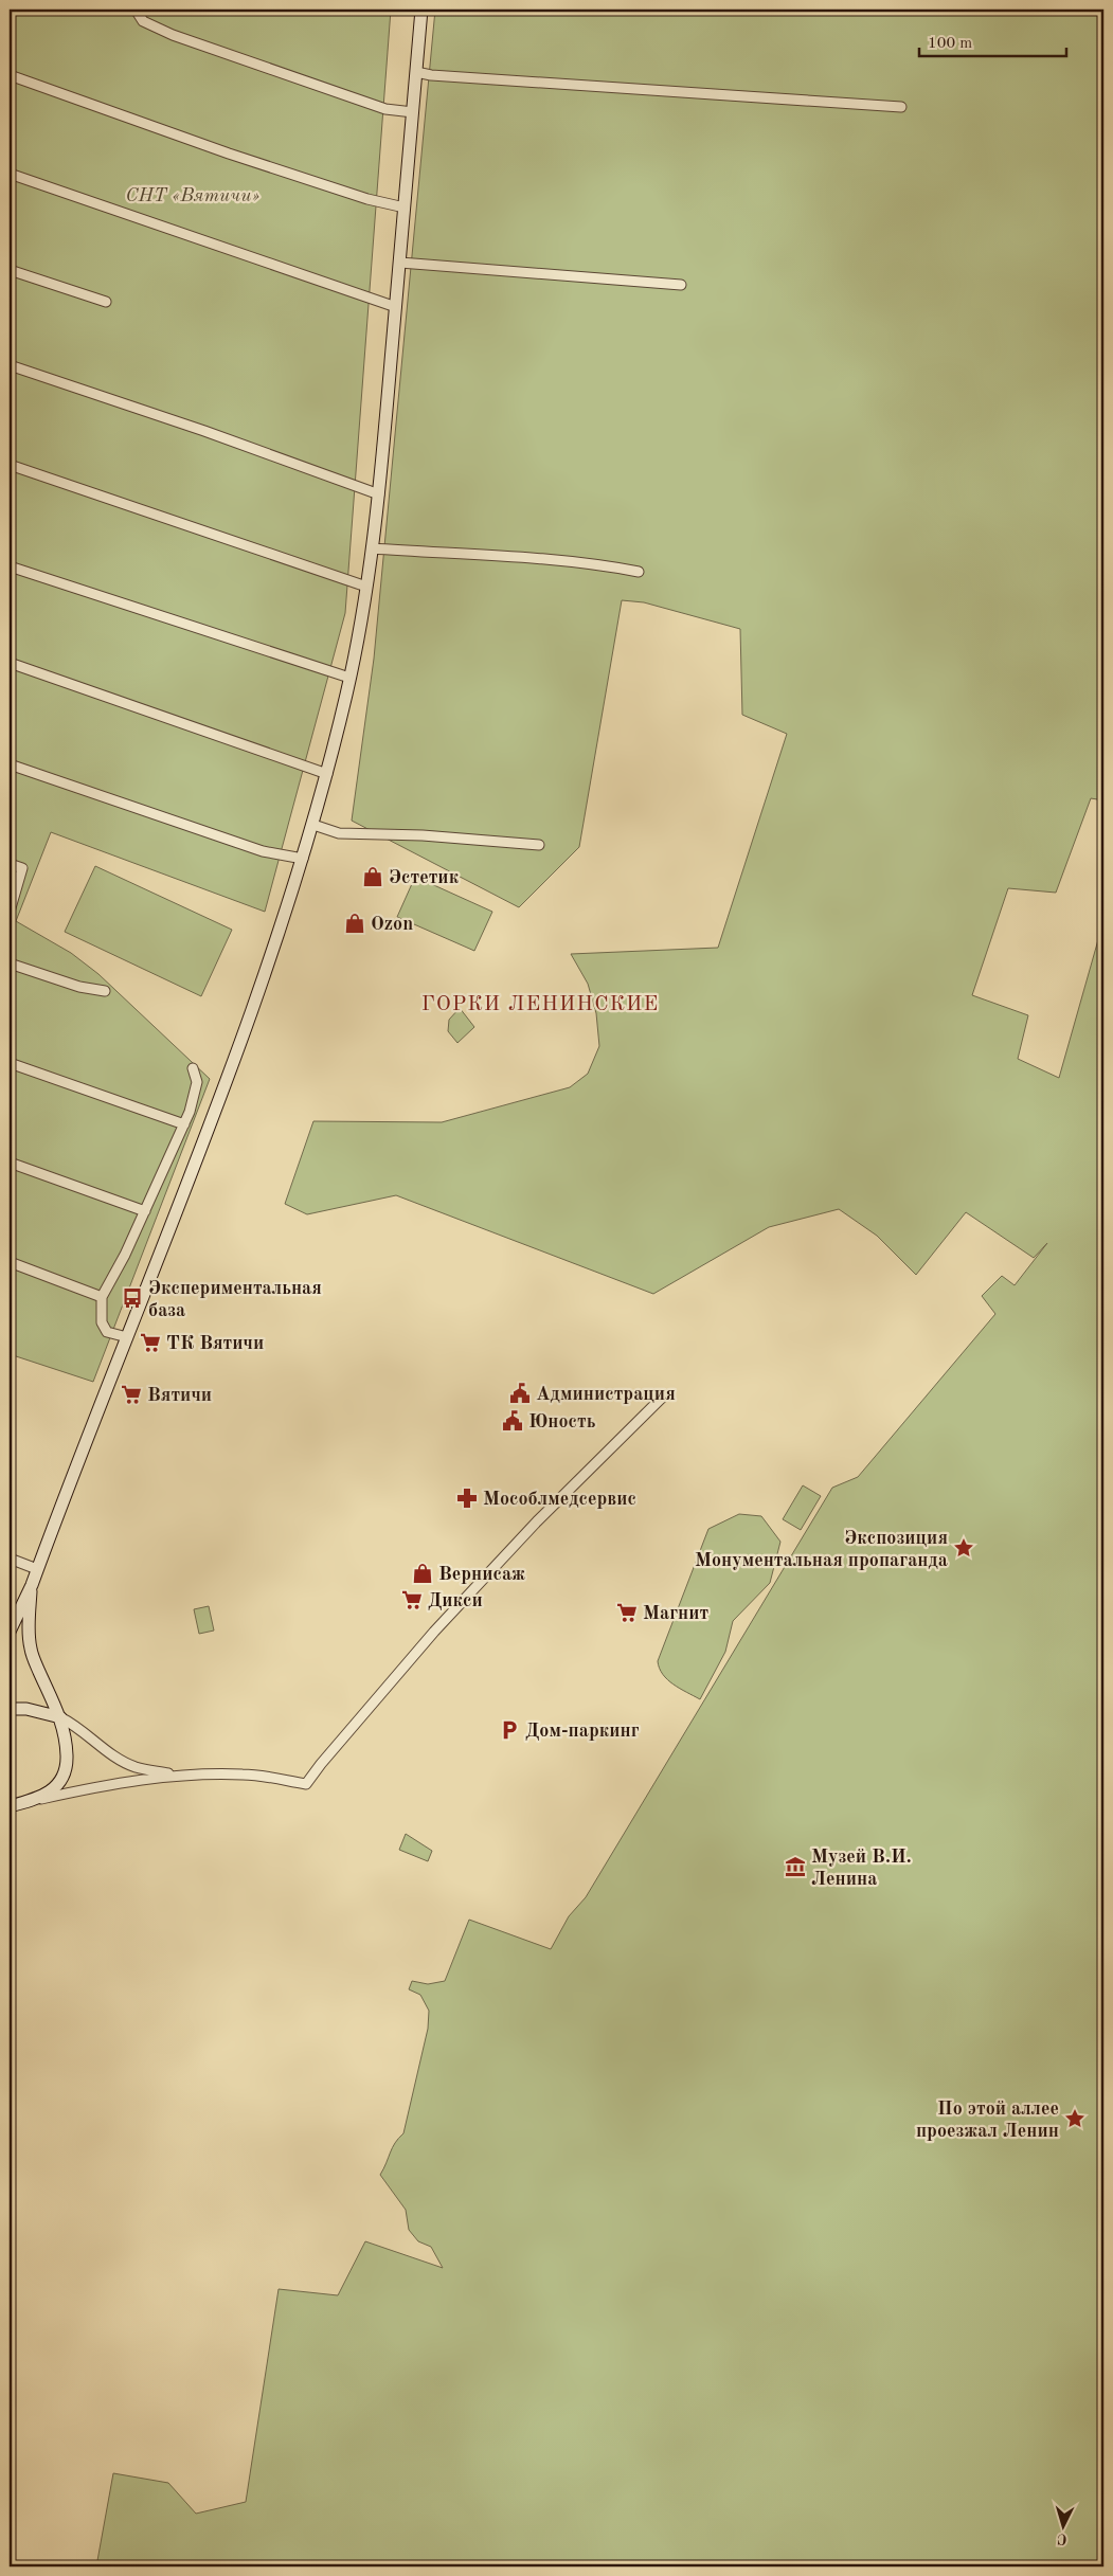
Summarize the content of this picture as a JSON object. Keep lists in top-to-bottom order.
{
  "districts": ["ГОРКИ ЛЕНИНСКИЕ"],
  "parks": ["СНТ «Вятичи»"],
  "places": {
    "shop": ["Эстетик", "Ozon", "Вернисаж"],
    "bus stop": ["Экспериментальная база"],
    "supermarket": [
      "ТК Вятичи",
      "Вятичи",
      "Дикси",
      "Магнит"
    ],
    "public building": ["Администрация", "Юность"],
    "pharmacy": ["Мособлмедсервис"],
    "place": ["Экспозиция Монументальная пропаганда", "По этой аллее проезжал Ленин"],
    "parking": ["Дом-паркинг"],
    "museum": ["Музей В.И. Ленина"]
  },
  "scale_bar": "100 m",
  "north": "bottom"
}
